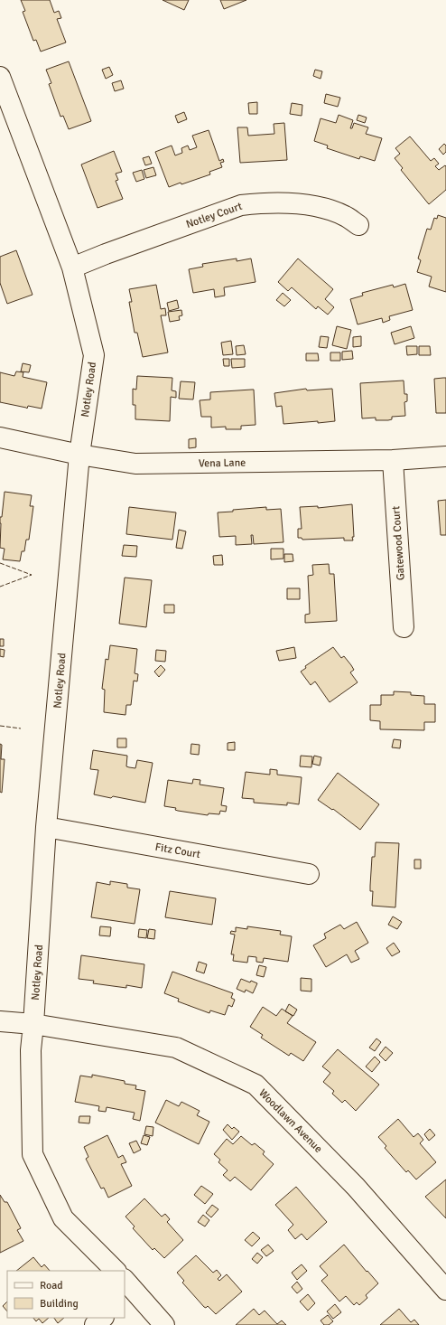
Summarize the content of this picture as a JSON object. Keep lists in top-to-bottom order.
{
  "streets": {
    "street": [
      "Notley Court",
      "Notley Road",
      "Vena Lane",
      "Gatewood Court",
      "Fitz Court",
      "Woodlawn Avenue"
    ]
  },
  "crossings": [
    ["Notley Court", "Notley Road"],
    ["Notley Road", "Vena Lane"],
    ["Notley Road", "Fitz Court"],
    ["Notley Road", "Woodlawn Avenue"],
    ["Vena Lane", "Gatewood Court"]
  ],
  "legend": ["Road", "Building"]
}
